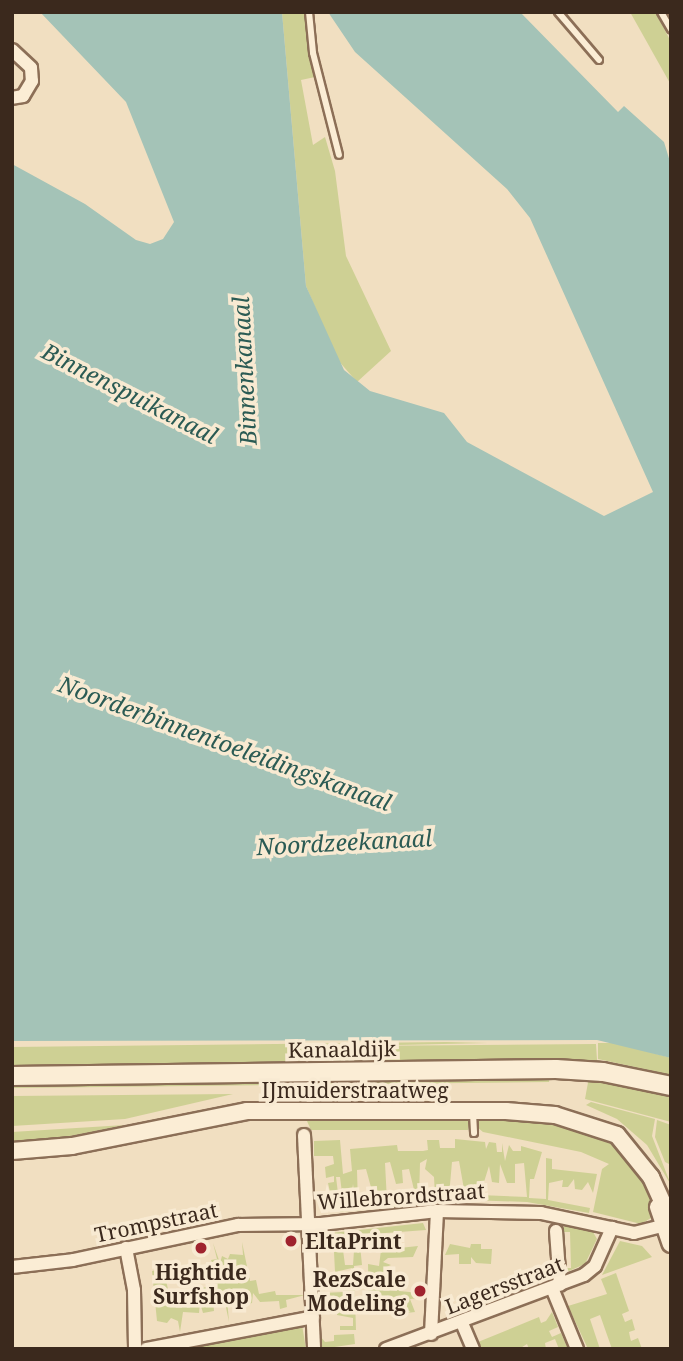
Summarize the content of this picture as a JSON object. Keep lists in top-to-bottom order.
{
  "streets": {
    "main road": ["Kanaaldijk"],
    "street": [
      "IJmuiderstraatweg",
      "Willebrordstraat",
      "Trompstraat",
      "Lagersstraat"
    ]
  },
  "crossings": [
    ["IJmuiderstraatweg", "Willebrordstraat"],
    ["Willebrordstraat", "Trompstraat"],
    ["Willebrordstraat", "Lagersstraat"]
  ],
  "water": [
    "Binnenkanaal",
    "Binnenspuikanaal",
    "Noorderbinnentoeleidingskanaal",
    "Noordzeekanaal"
  ],
  "places": ["EltaPrint", "Hightide Surfshop", "RezScale Modeling"]
}
